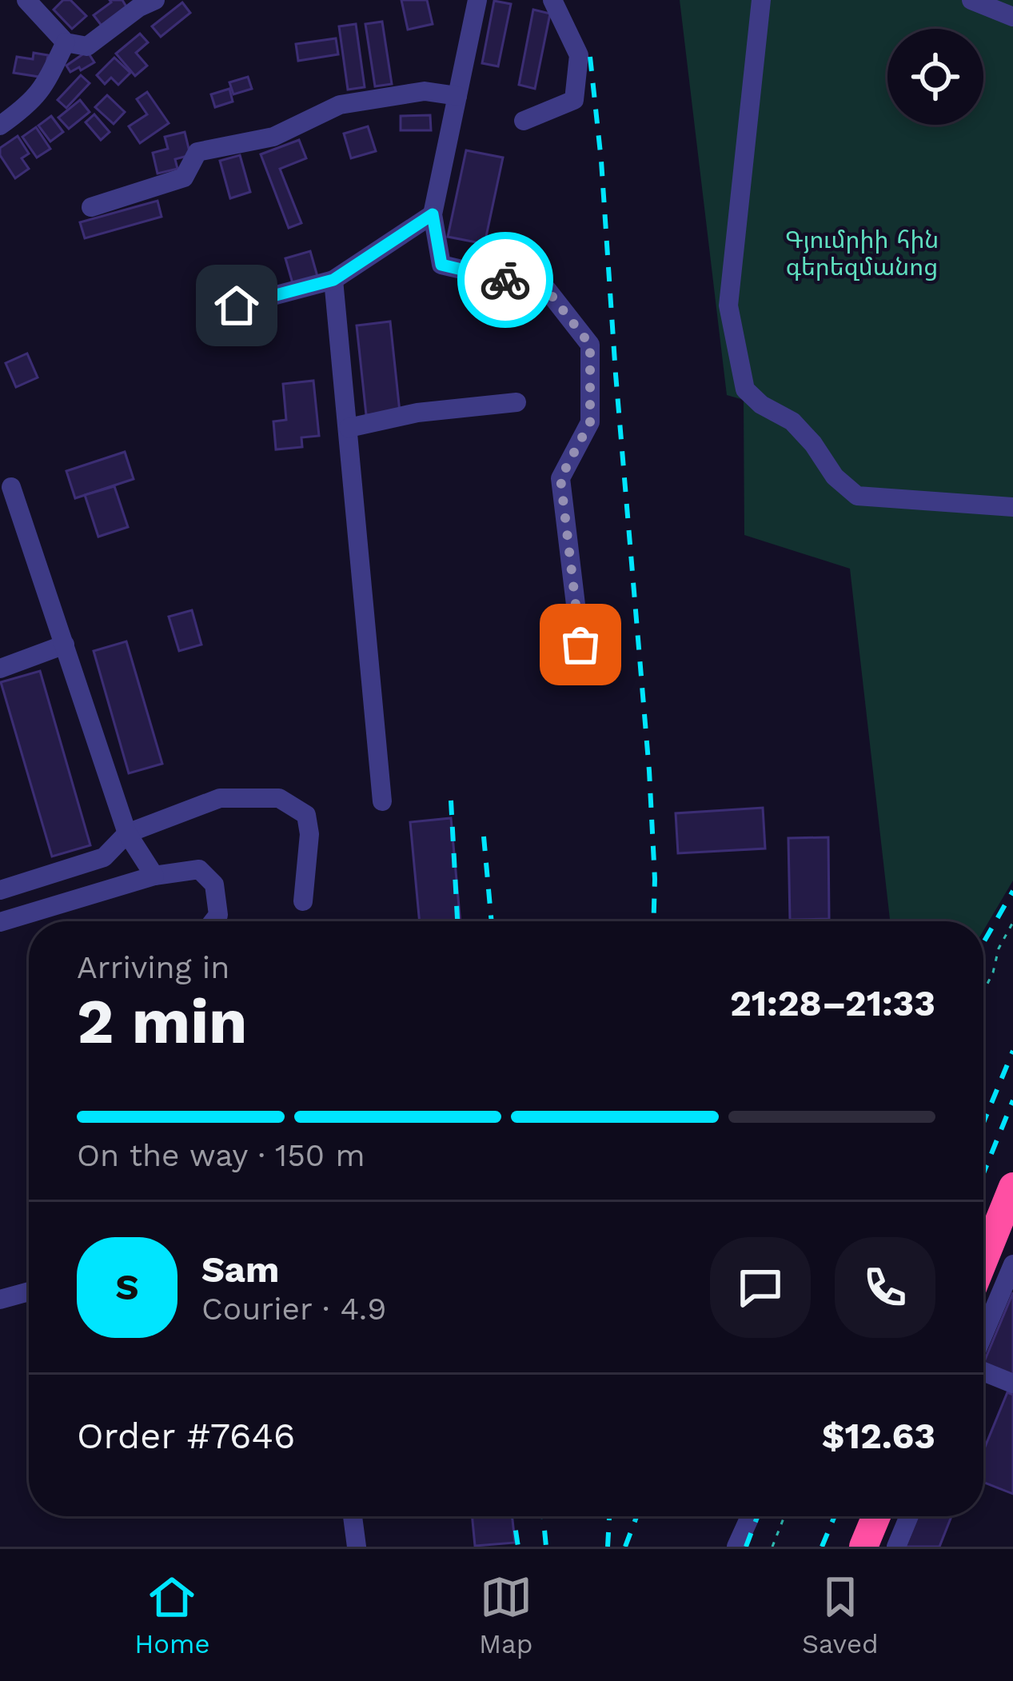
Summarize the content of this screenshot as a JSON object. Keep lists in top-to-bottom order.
{
  "parks": ["Գյումրիի հին գերեզմանոց"],
  "page": {
    "heading": ["2 min", "Arriving in", "21:28–21:33"],
    "panel": [
      "Sam",
      "Courier · 4.9",
      "Order #7646",
      "$12.63"
    ],
    "bar": "On the way · 150 m",
    "round": "S",
    "tabs": ["Home", "Map", "Saved"]
  }
}
